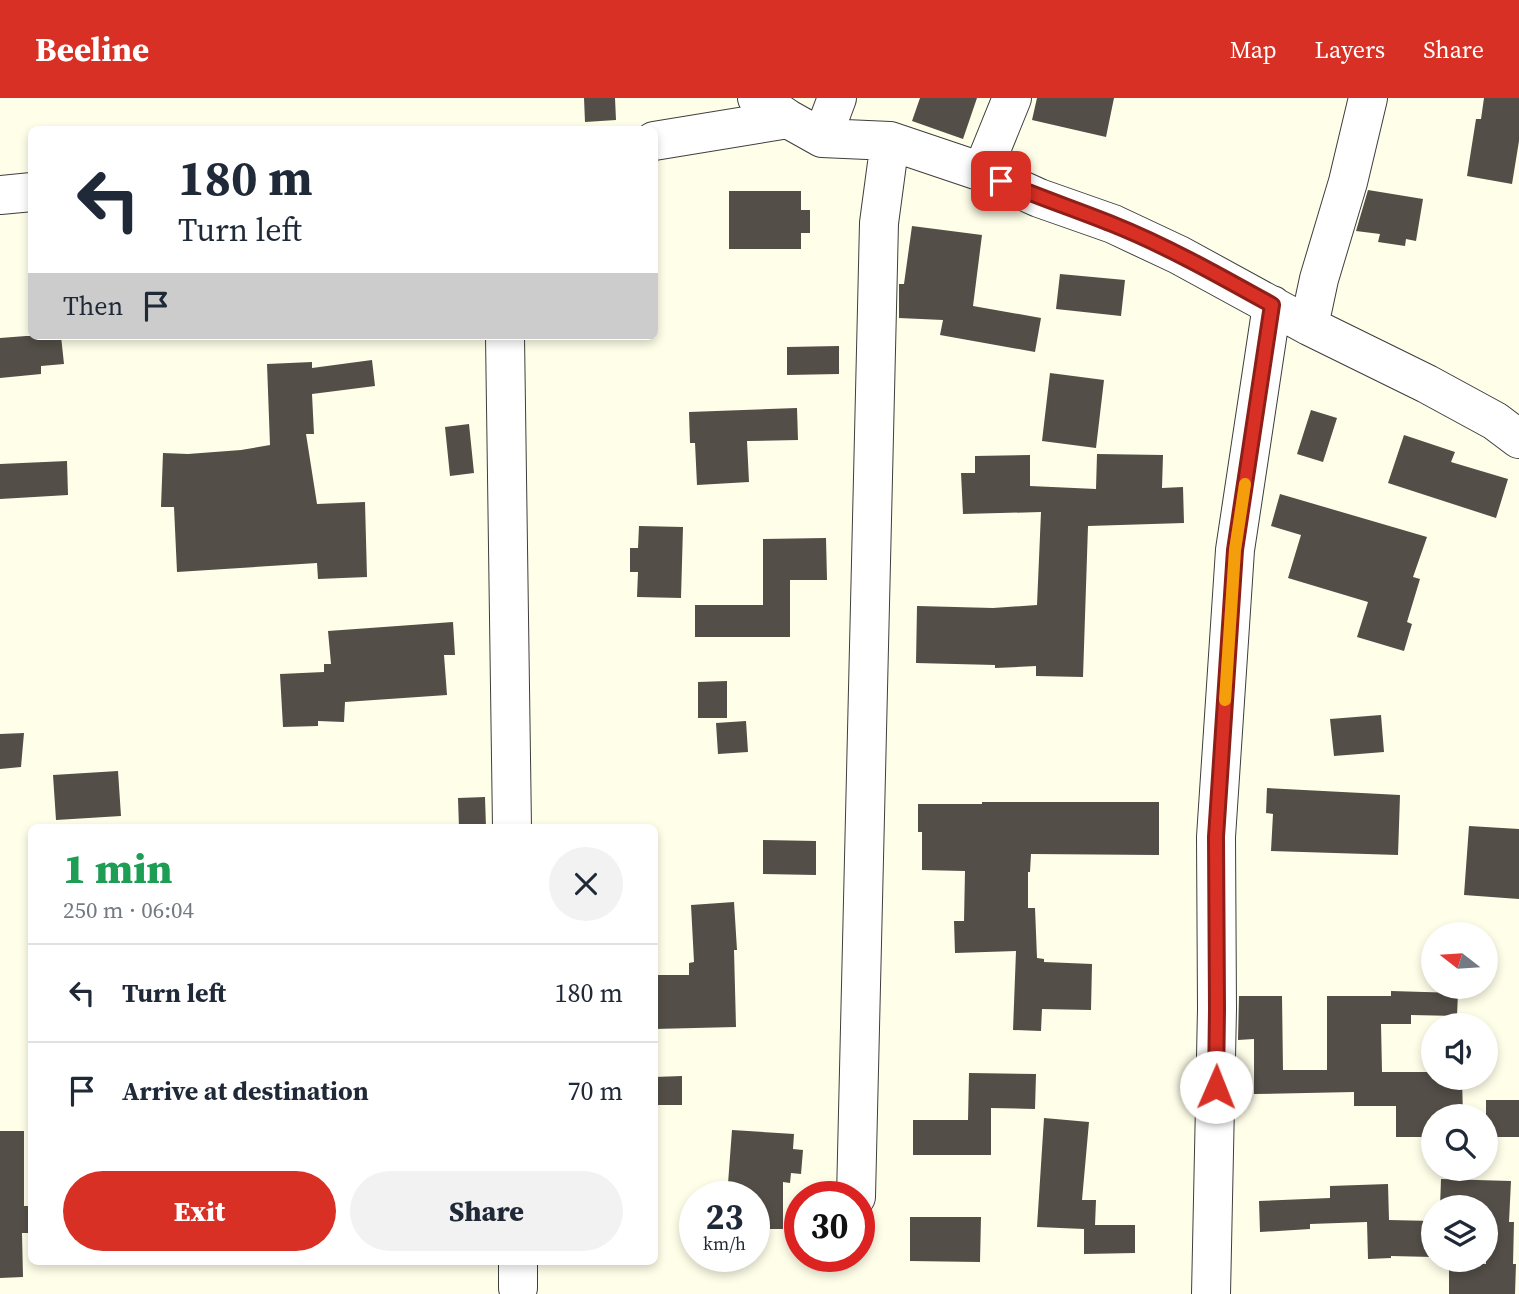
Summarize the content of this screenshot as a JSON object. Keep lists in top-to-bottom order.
{
  "north": "left",
  "page": {
    "header": "Beeline",
    "nav": ["Map", "Layers", "Share"],
    "turn": ["180 m", "Turn left"],
    "then": "Then",
    "heading": ["1 min", "250 m · 06:04"],
    "list": [
      {
        "name": "Turn left",
        "value": "180 m"
      },
      {
        "name": "Arrive at destination",
        "value": "70 m"
      }
    ],
    "buttons": ["Exit", "Share"],
    "speed": "23 km/h",
    "limit": "30"
  }
}
